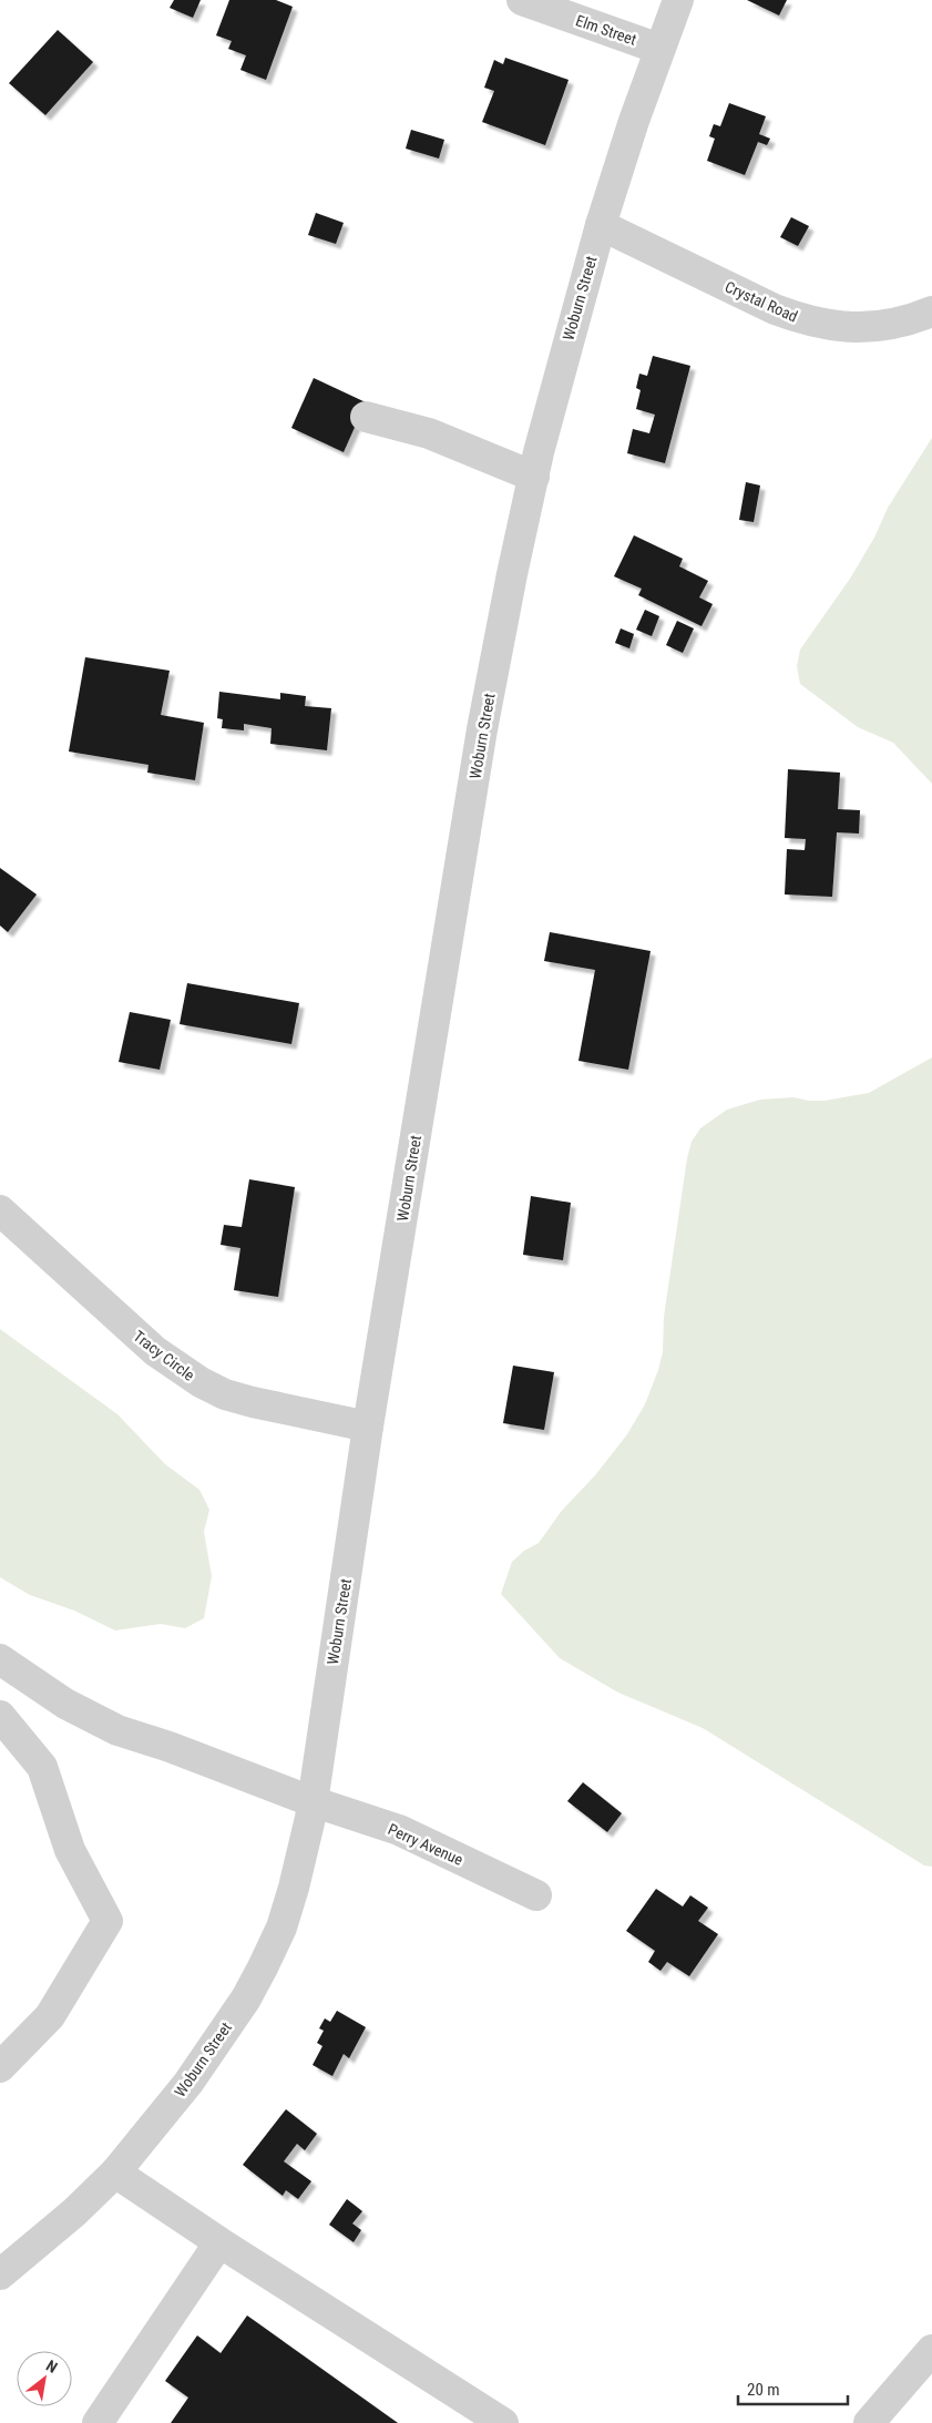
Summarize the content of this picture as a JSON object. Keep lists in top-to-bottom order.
{
  "streets": {
    "street": [
      "Elm Street",
      "Woburn Street",
      "Crystal Road",
      "Tracy Circle",
      "Perry Avenue"
    ]
  },
  "crossings": [
    ["Elm Street", "Woburn Street"],
    ["Woburn Street", "Crystal Road"],
    ["Woburn Street", "Tracy Circle"],
    ["Woburn Street", "Perry Avenue"]
  ],
  "scale_bar": "20 m",
  "north": "top right"
}
